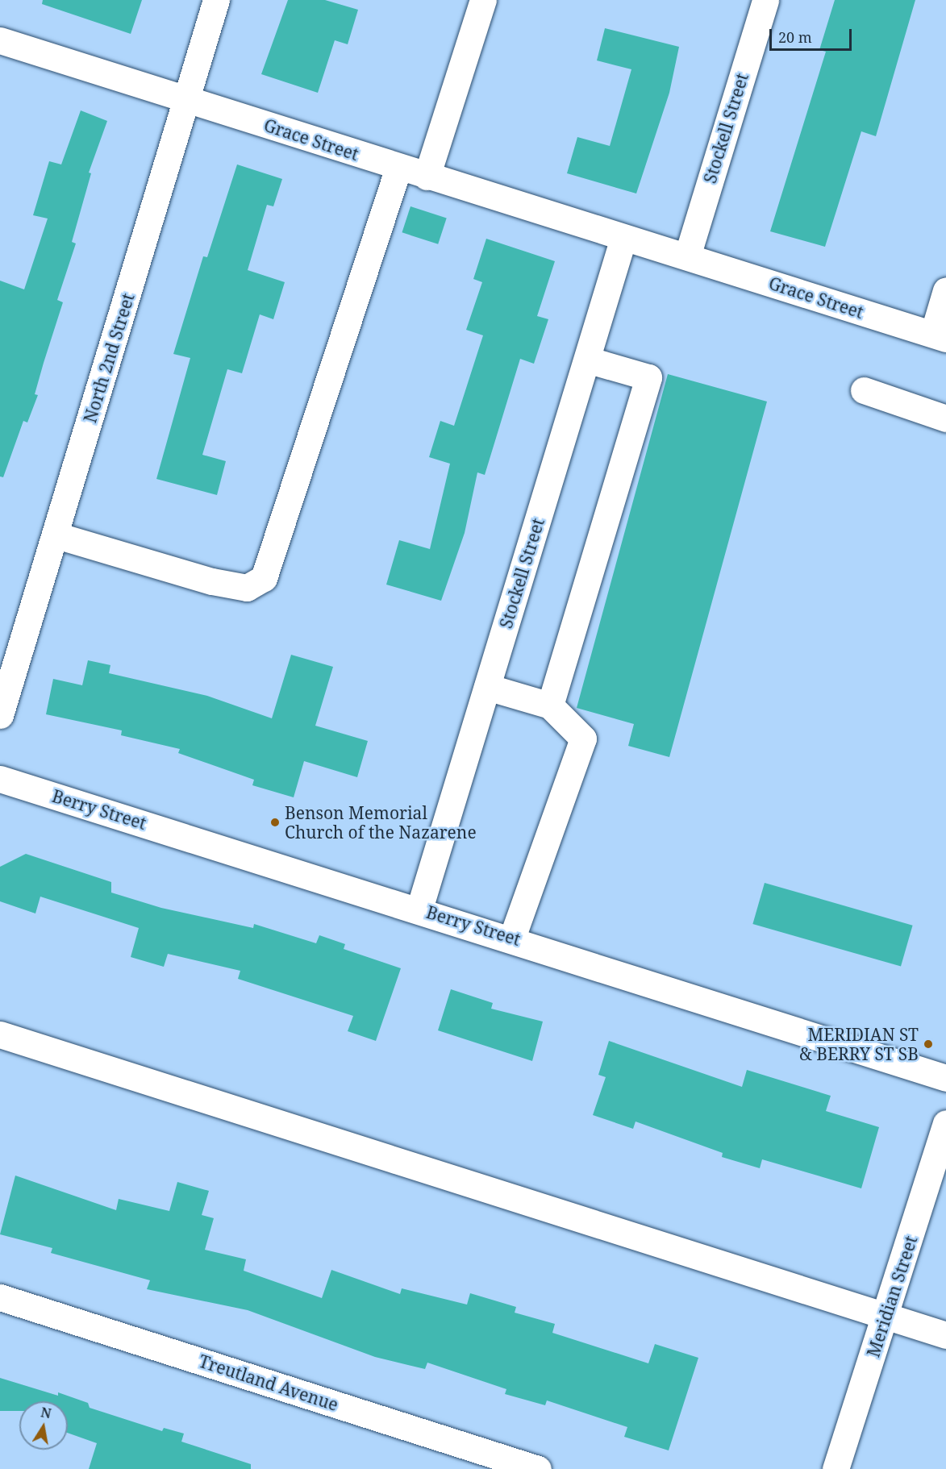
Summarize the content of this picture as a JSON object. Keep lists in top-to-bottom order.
{
  "streets": {
    "street": [
      "Stockell Street",
      "Grace Street",
      "North 2nd Street",
      "Berry Street",
      "Meridian Street",
      "Treutland Avenue"
    ]
  },
  "crossings": [
    ["Stockell Street", "Grace Street"],
    ["Stockell Street", "Berry Street"],
    ["Grace Street", "North 2nd Street"]
  ],
  "places": ["Benson Memorial Church of the Nazarene", "MERIDIAN ST & BERRY ST SB"],
  "scale_bar": "20 m",
  "north": "top"
}
